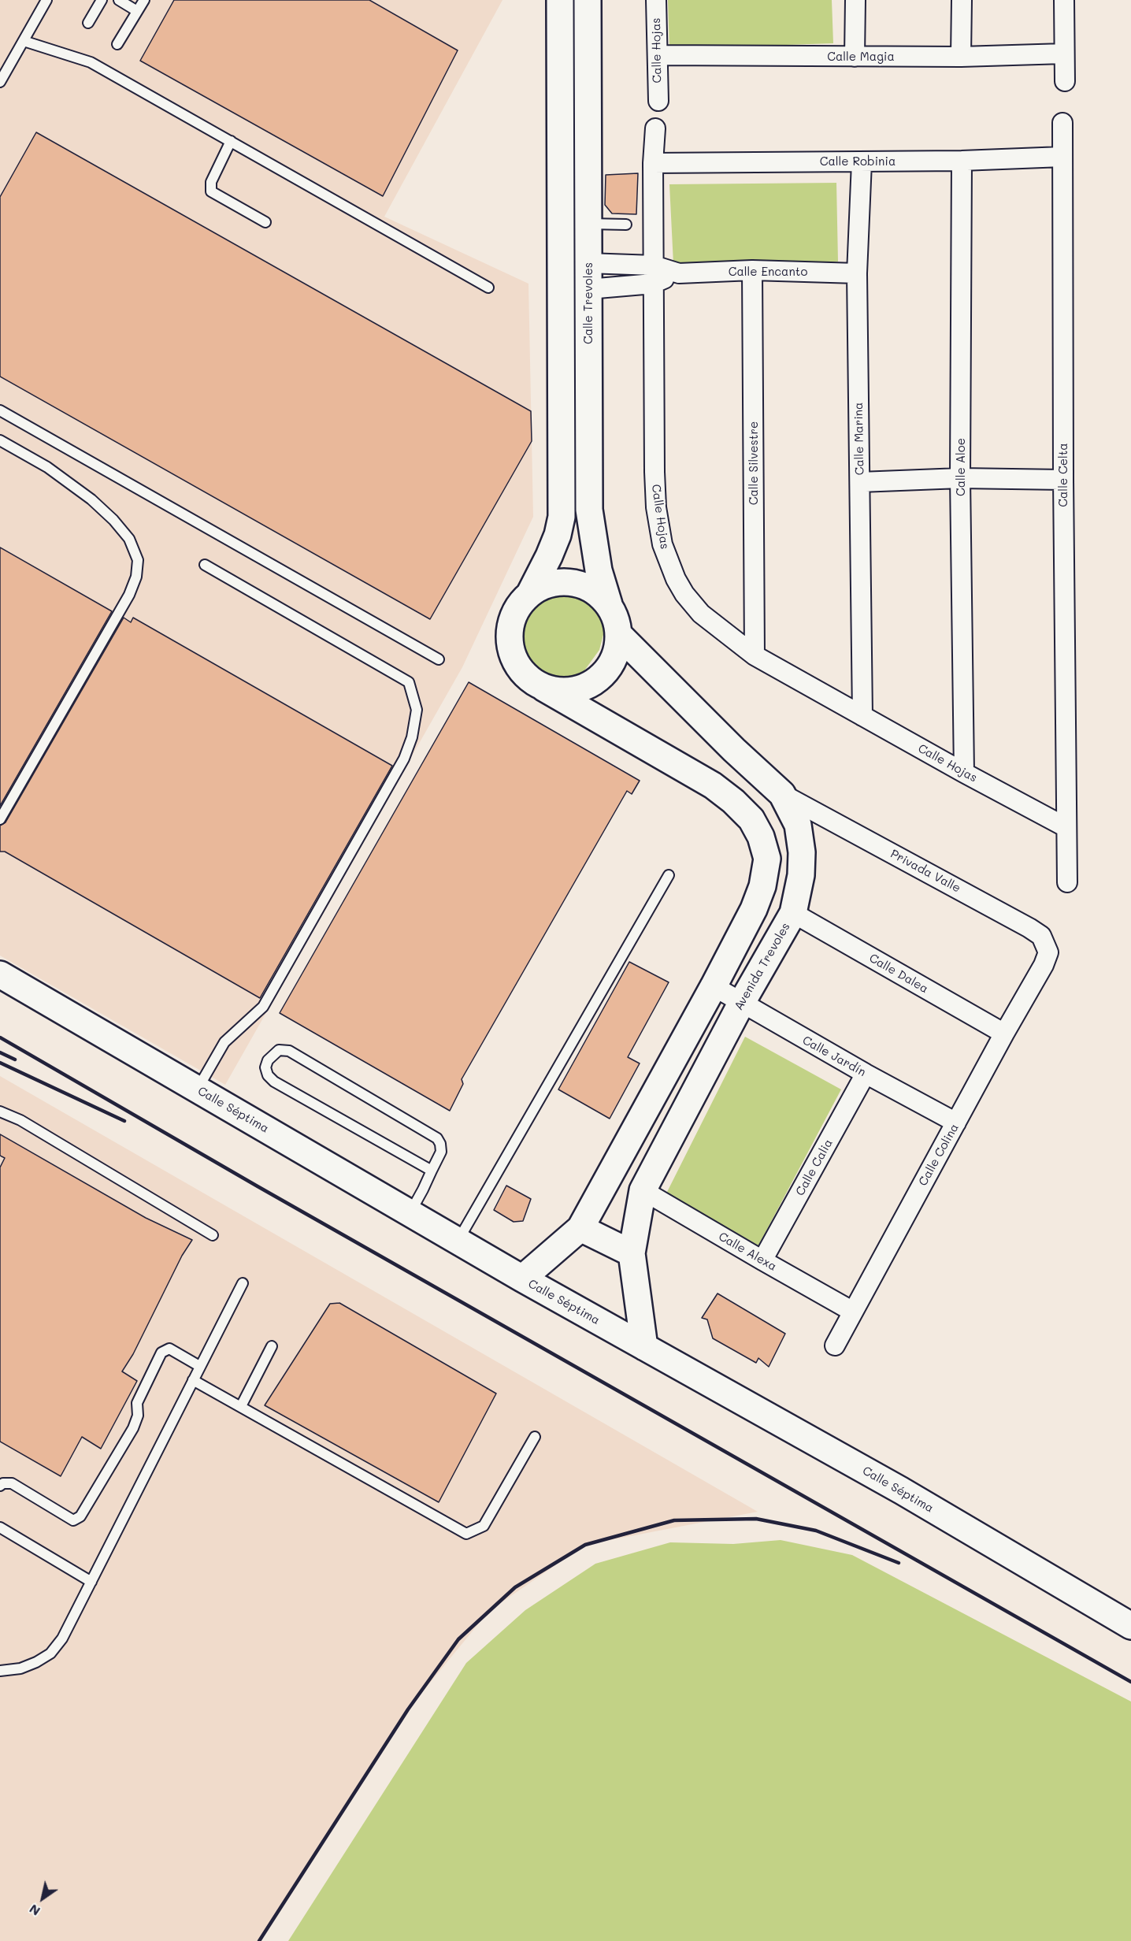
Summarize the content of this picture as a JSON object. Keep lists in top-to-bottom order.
{
  "streets": {
    "street": [
      "Calle Hojas",
      "Calle Magia",
      "Calle Robinia",
      "Calle Encanto",
      "Calle Trevoles",
      "Calle Marina",
      "Calle Silvestre",
      "Calle Aloe",
      "Calle Celta",
      "Privada Valle",
      "Avenida Trevoles",
      "Calle Dalea",
      "Calle Jardín",
      "Calle Séptima",
      "Calle Colina",
      "Calle Calia",
      "Calle Alexa"
    ]
  },
  "crossings": [
    ["Calle Hojas", "Calle Magia"],
    ["Calle Hojas", "Calle Robinia"],
    ["Calle Hojas", "Calle Encanto"],
    ["Calle Hojas", "Calle Marina"],
    ["Calle Hojas", "Calle Silvestre"],
    ["Calle Hojas", "Calle Aloe"],
    ["Calle Hojas", "Calle Celta"],
    ["Calle Robinia", "Calle Marina"],
    ["Calle Robinia", "Calle Aloe"],
    ["Calle Robinia", "Calle Celta"],
    ["Calle Encanto", "Calle Trevoles"],
    ["Calle Encanto", "Calle Marina"],
    ["Calle Encanto", "Calle Silvestre"],
    ["Calle Trevoles", "Avenida Trevoles"],
    ["Privada Valle", "Avenida Trevoles"],
    ["Privada Valle", "Calle Colina"],
    ["Avenida Trevoles", "Calle Dalea"],
    ["Avenida Trevoles", "Calle Jardín"],
    ["Avenida Trevoles", "Calle Séptima"],
    ["Avenida Trevoles", "Calle Alexa"],
    ["Calle Dalea", "Calle Colina"],
    ["Calle Jardín", "Calle Colina"],
    ["Calle Jardín", "Calle Calia"],
    ["Calle Colina", "Calle Alexa"],
    ["Calle Calia", "Calle Alexa"]
  ],
  "north": "bottom left"
}
